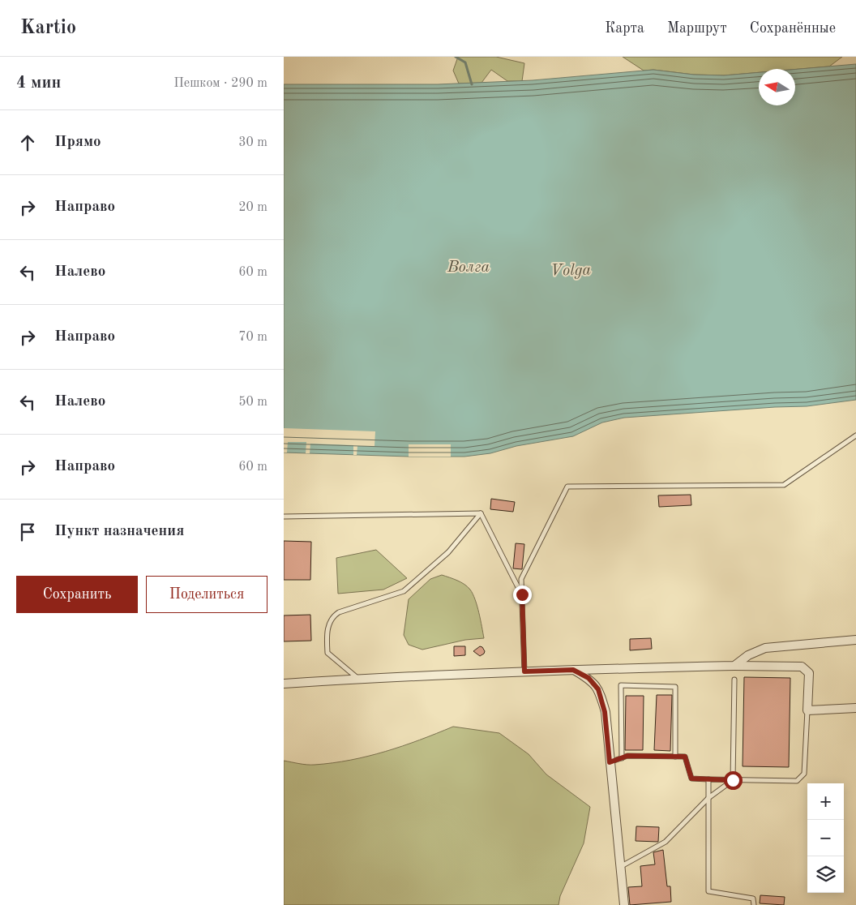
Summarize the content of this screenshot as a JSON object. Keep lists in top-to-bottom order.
{
  "water": ["Волга", "Volga"],
  "north": "left",
  "page": {
    "header": "Kartio",
    "nav": ["Карта", "Маршрут", "Сохранённые"],
    "heading": ["4 мин", "Пешком · 290 m"],
    "list": [
      ["Прямо", "30 m"],
      ["Направо", "20 m"],
      ["Налево", "60 m"],
      ["Направо", "70 m"],
      ["Налево", "50 m"],
      ["Направо", "60 m"],
      "Пункт назначения"
    ],
    "buttons": ["Сохранить", "Поделиться"],
    "map_buttons": ["+", "−"]
  }
}
